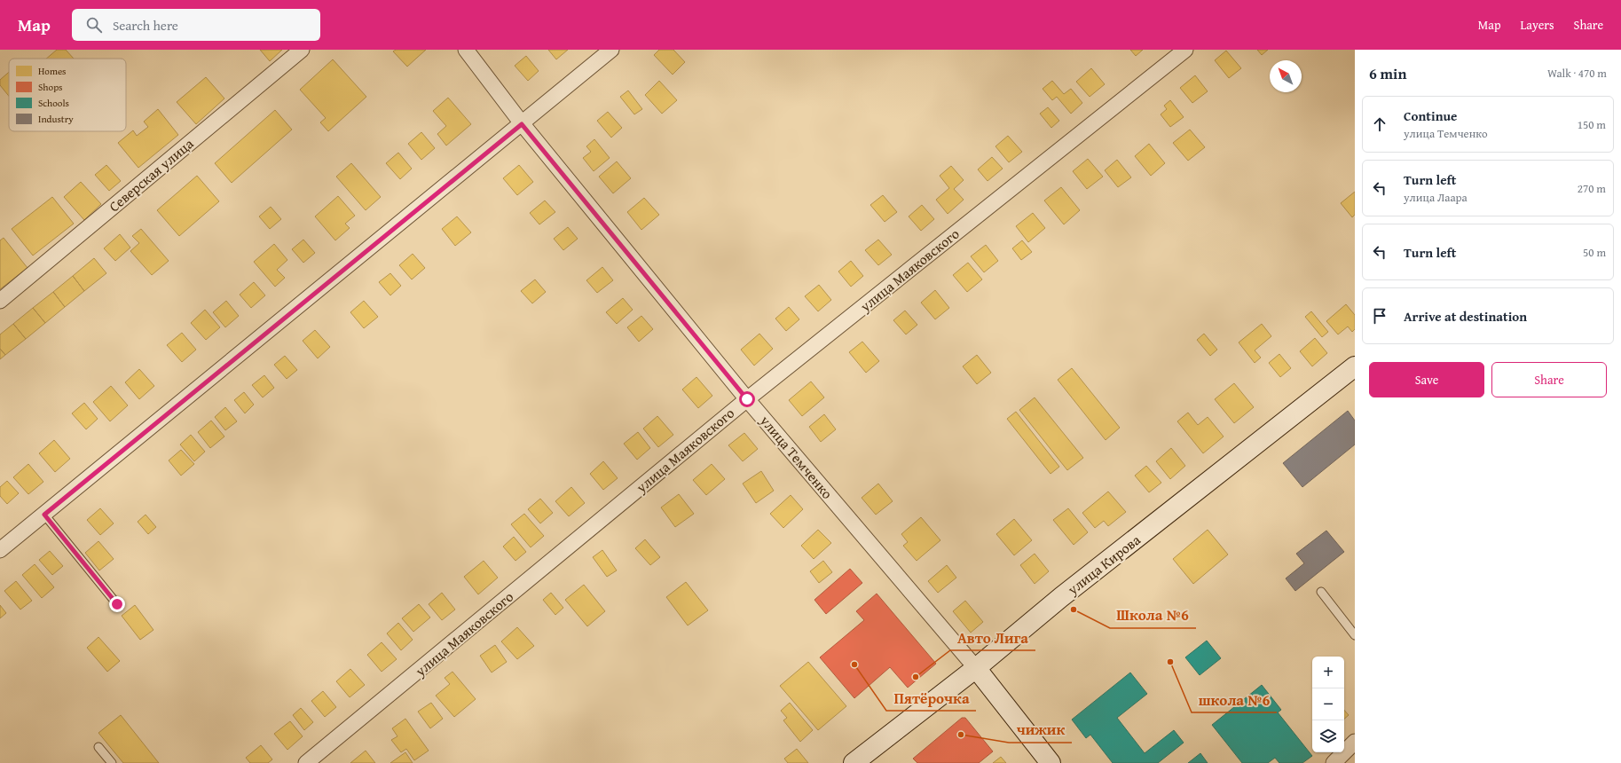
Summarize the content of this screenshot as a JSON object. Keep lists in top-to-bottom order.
{
  "streets": {
    "main road": ["улица Темченко", "улица Кирова"],
    "street": ["Северская улица", "улица Маяковского"]
  },
  "crossings": [
    ["улица Маяковского", "улица Темченко"],
    ["улица Темченко", "улица Кирова"]
  ],
  "places": [
    "Школа №6",
    "школа №6",
    "Пятёрочка",
    "Авто Лига",
    "чижик"
  ],
  "legend": [
    "Homes",
    "Shops",
    "Schools",
    "Industry"
  ],
  "north": "top left",
  "page": {
    "header": "Map",
    "search": "Search here",
    "nav": ["Map", "Layers", "Share"],
    "heading": ["6 min", "Walk · 470 m"],
    "list": [
      ["Continue", "улица Темченко", "150 m"],
      ["Turn left", "улица Лаара", "270 m"],
      ["Turn left", "50 m"],
      "Arrive at destination"
    ],
    "buttons": ["Save", "Share"],
    "map_buttons": ["+", "−"]
  }
}
